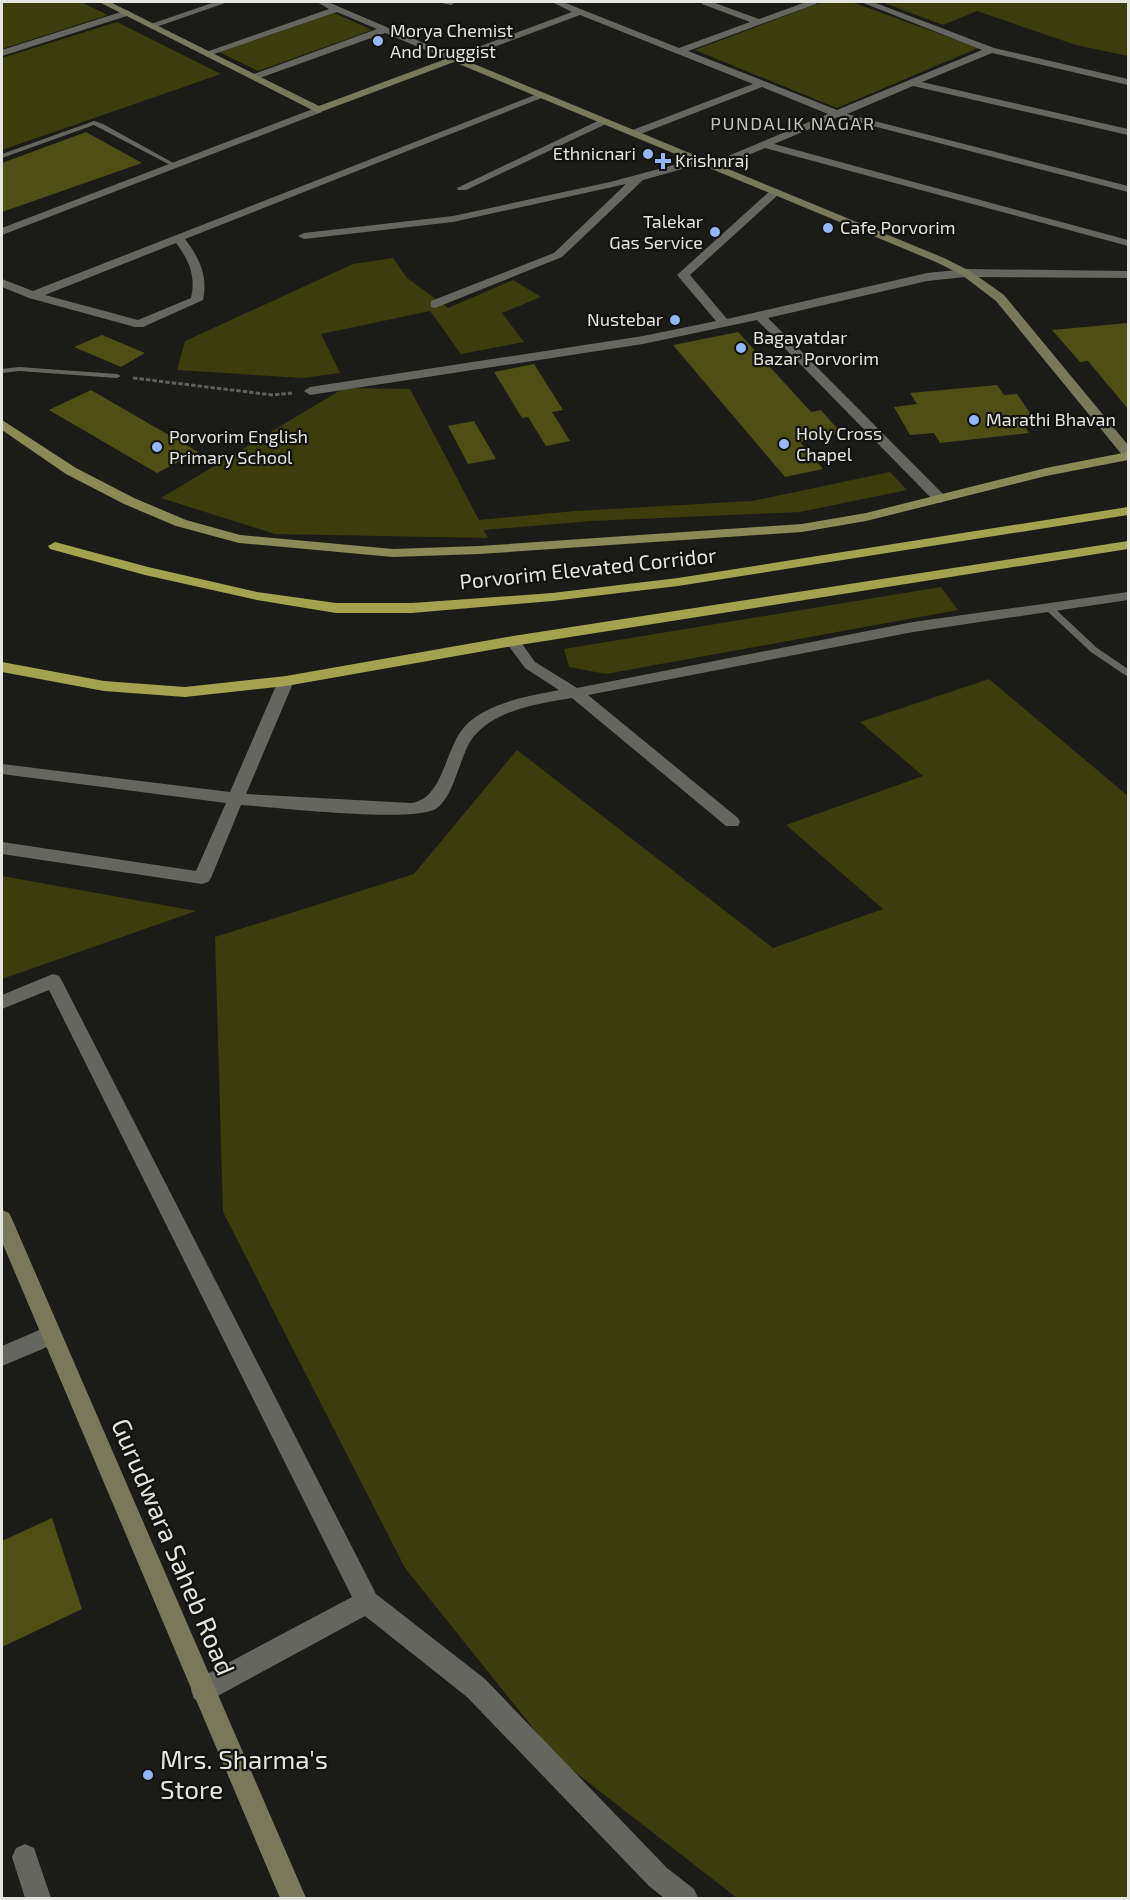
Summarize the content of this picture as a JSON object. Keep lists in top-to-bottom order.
{
  "streets": {
    "highway": ["Porvorim Elevated Corridor"],
    "street": ["Gurudwara Saheb Road"]
  },
  "districts": ["PUNDALIK NAGAR"],
  "places": {
    "other": [
      "Morya Chemist And Druggist",
      "Ethnicnari",
      "Cafe Porvorim",
      "Talekar Gas Service",
      "Nustebar",
      "Bagayatdar Bazar Porvorim",
      "Marathi Bhavan",
      "Holy Cross Chapel",
      "Porvorim English Primary School",
      "Mrs. Sharma's Store"
    ],
    "health": ["Krishnraj"]
  }
}
